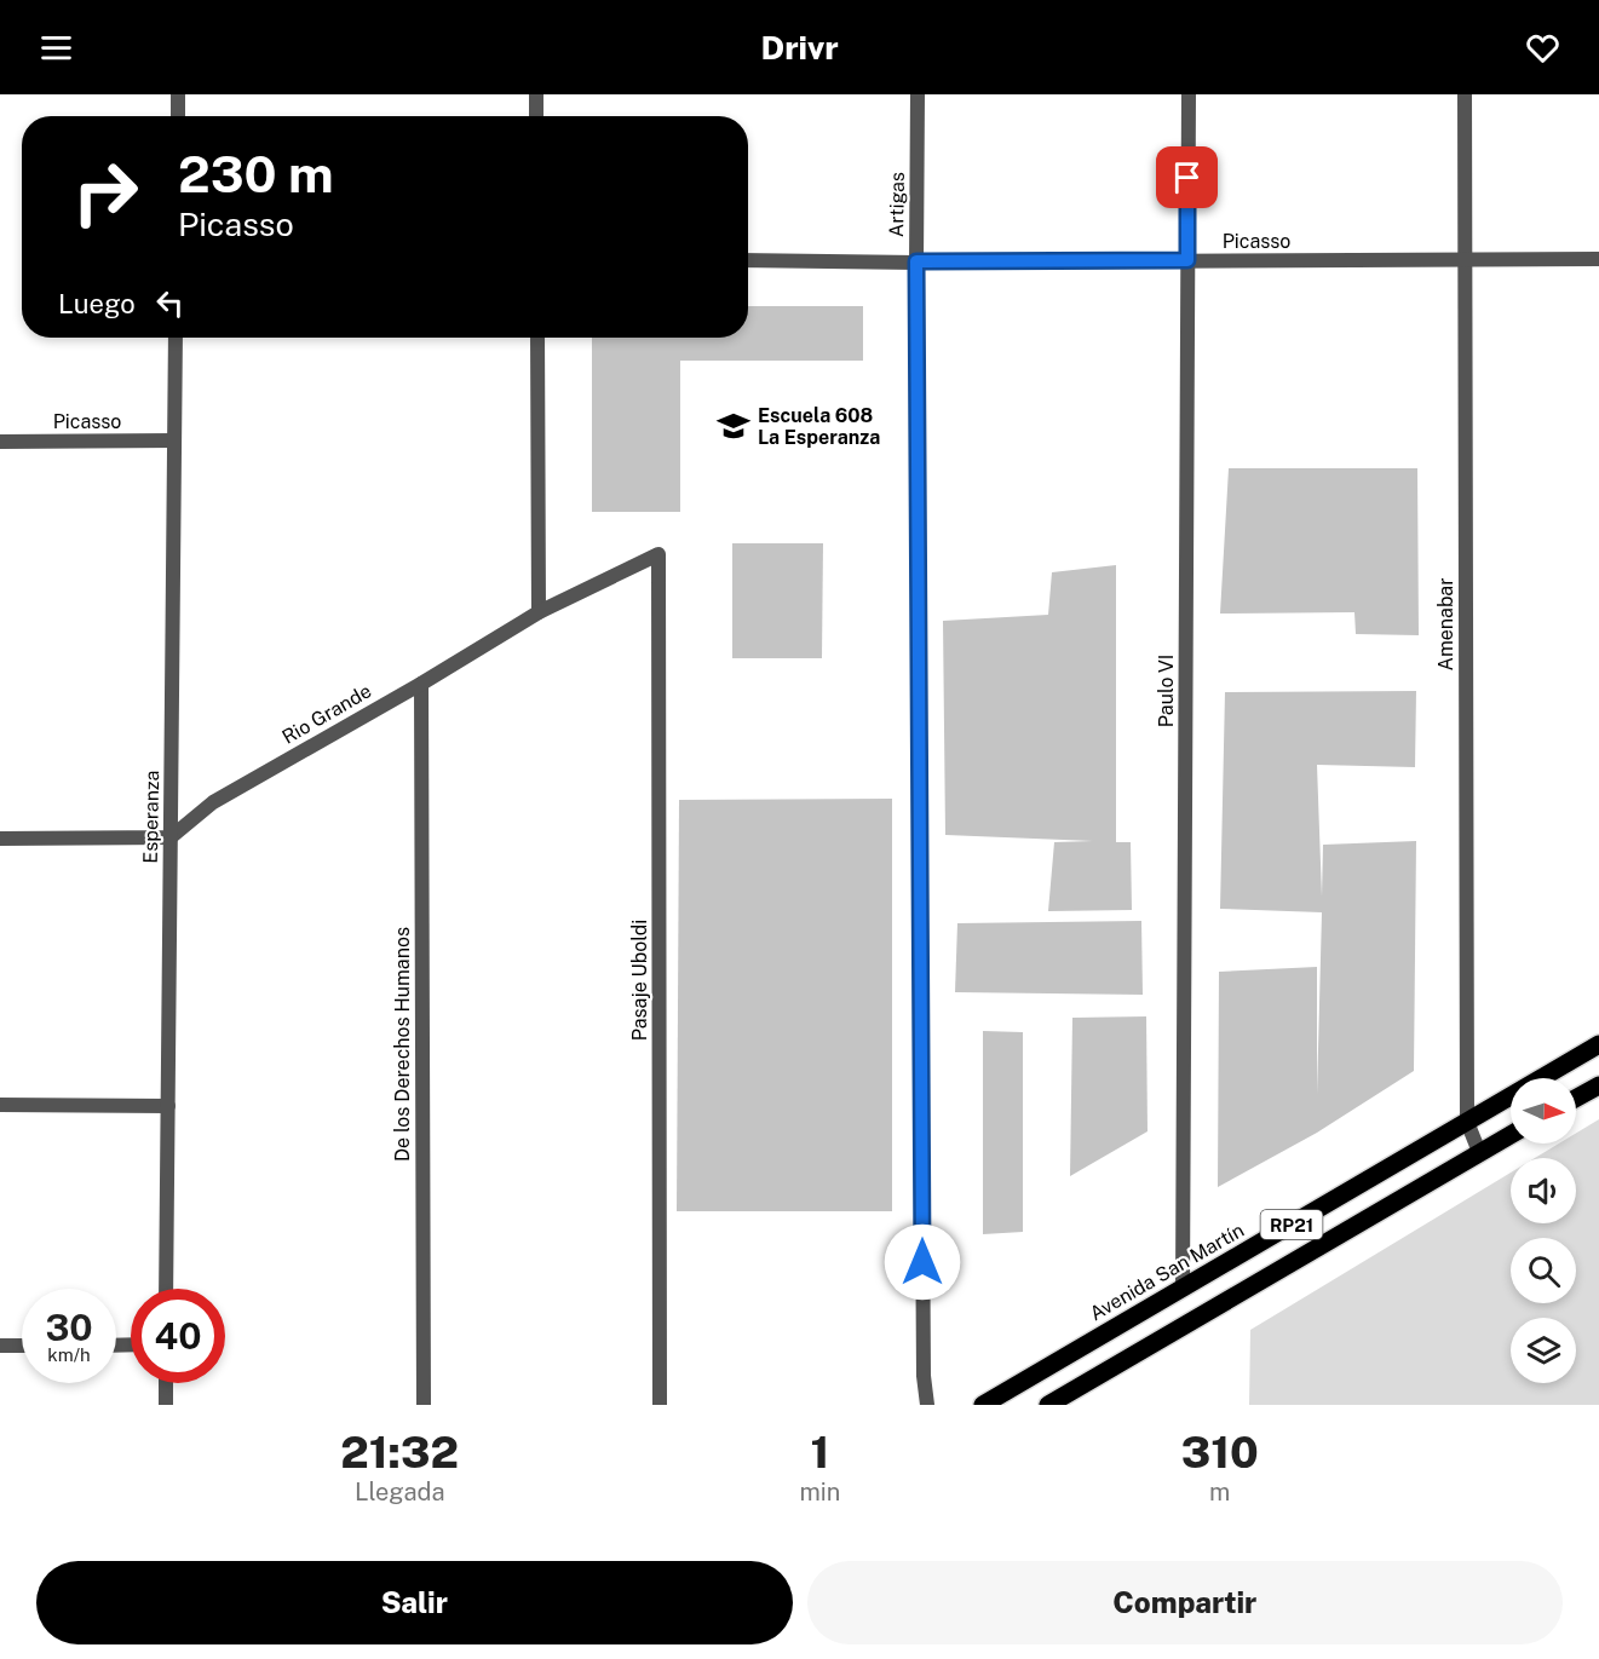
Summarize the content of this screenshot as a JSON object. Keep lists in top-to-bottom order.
{
  "streets": {
    "main road": ["RP21", "Avenida San Martín"],
    "street": [
      "Artigas",
      "Picasso",
      "Amenabar",
      "Paulo VI",
      "Rio Grande",
      "Esperanza",
      "Pasaje Uboldi",
      "De los Derechos Humanos"
    ]
  },
  "crossings": [
    ["Artigas", "Picasso"],
    ["Picasso", "Amenabar"],
    ["Picasso", "Paulo VI"],
    ["Picasso", "Esperanza"],
    ["Amenabar", "RP21"],
    ["Amenabar", "Avenida San Martín"],
    ["Paulo VI", "Avenida San Martín"],
    ["Rio Grande", "Esperanza"],
    ["Rio Grande", "Pasaje Uboldi"],
    ["Rio Grande", "De los Derechos Humanos"]
  ],
  "places": {
    "school or university": ["Escuela 608 La Esperanza"]
  },
  "north": "right",
  "page": {
    "header": "Drivr",
    "turn": ["230 m", "Picasso"],
    "then": "Luego",
    "speed": "30 km/h",
    "limit": "40",
    "eta": [
      "21:32",
      "Llegada",
      "1",
      "min",
      "310",
      "m"
    ],
    "buttons": ["Salir", "Compartir"]
  }
}
